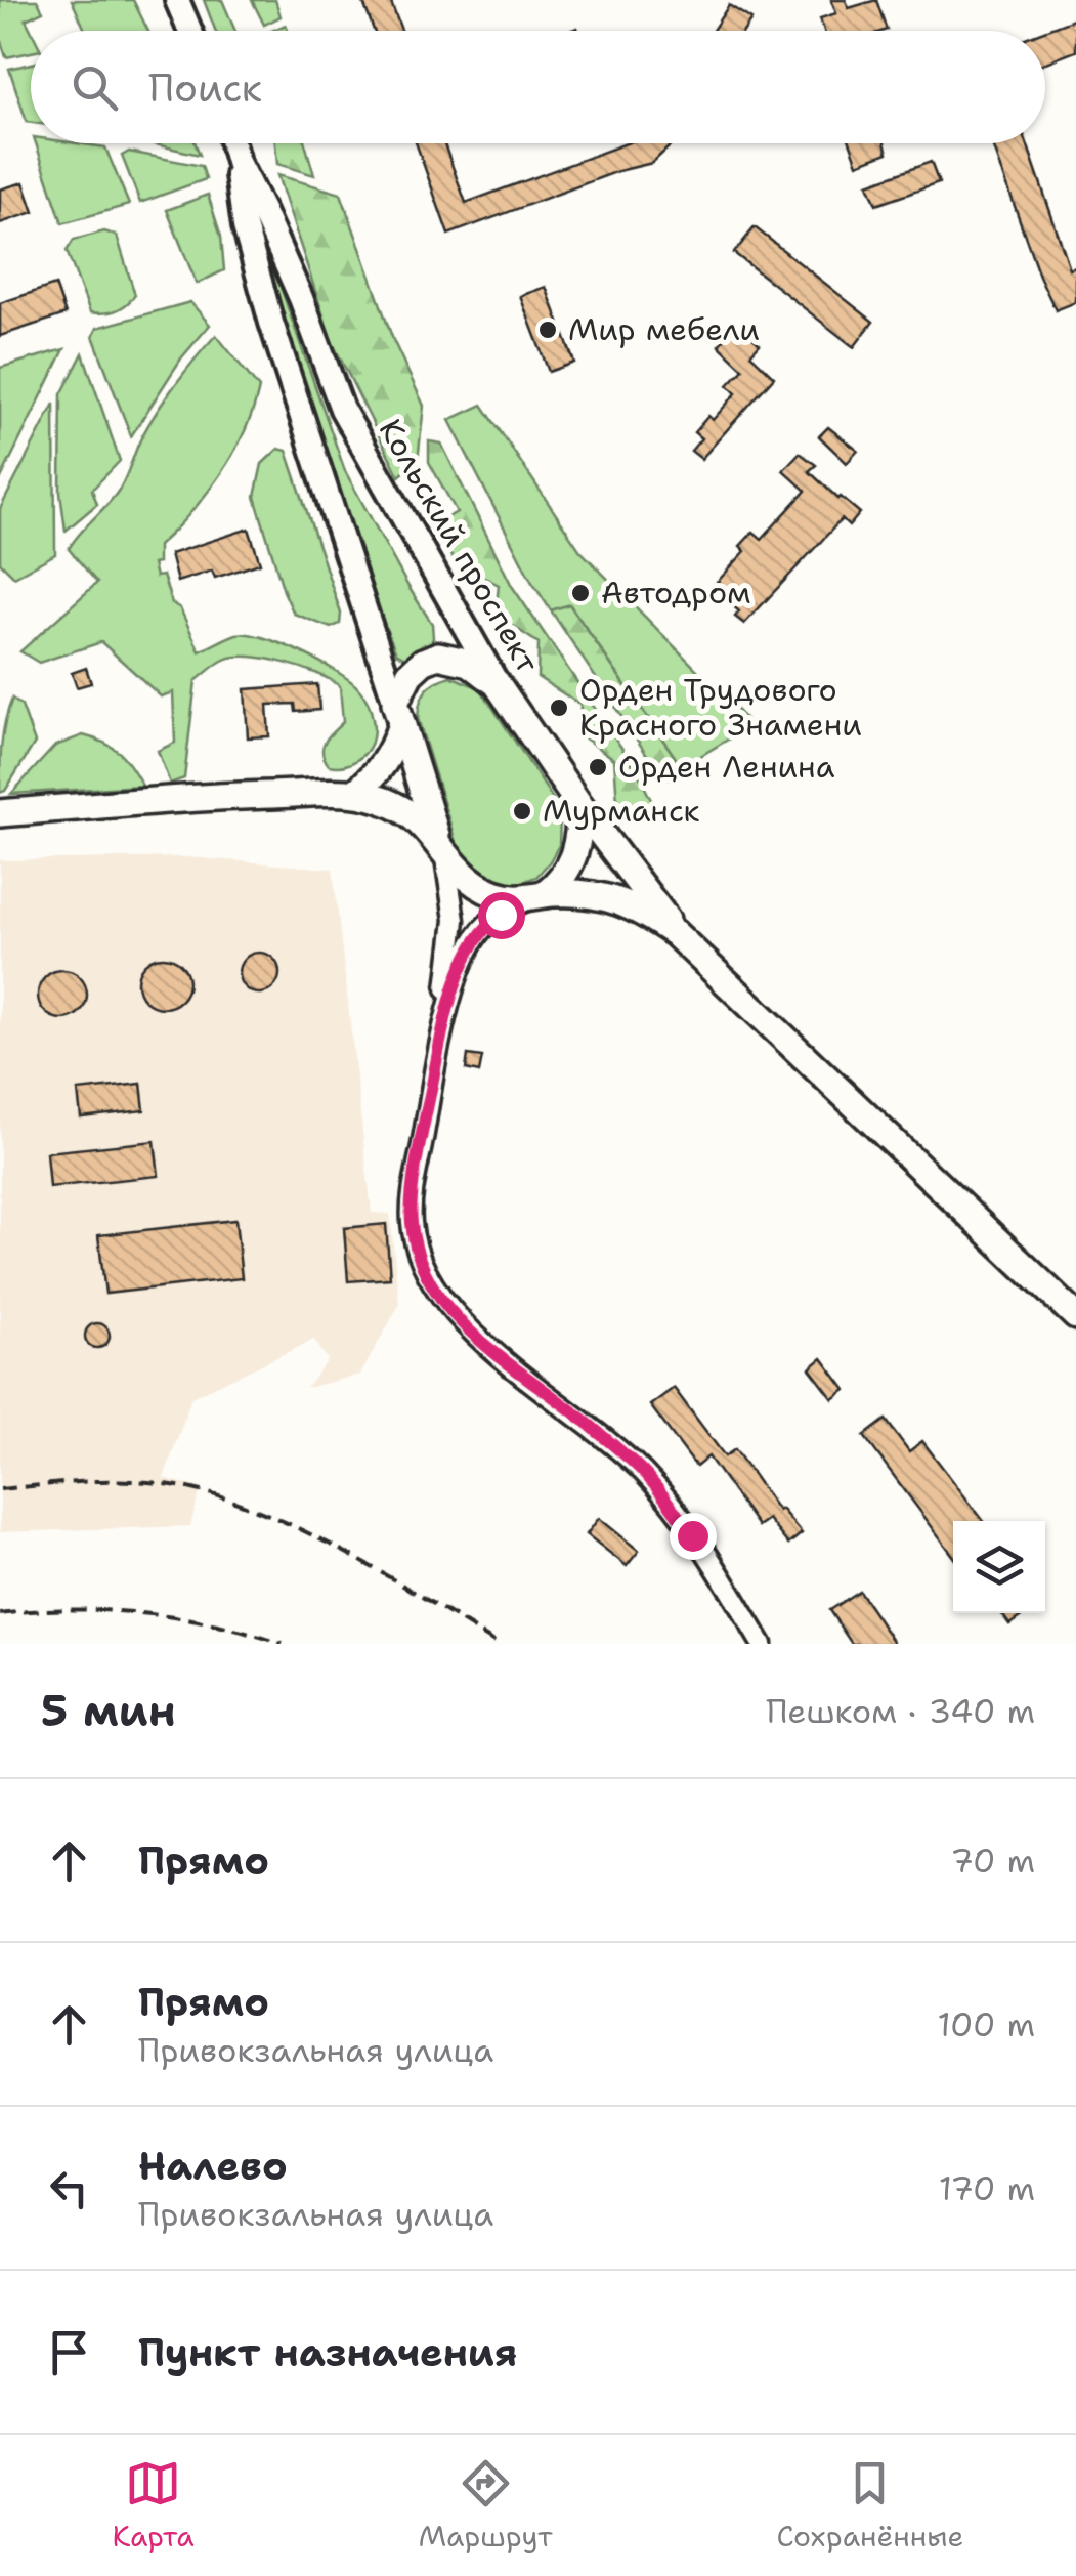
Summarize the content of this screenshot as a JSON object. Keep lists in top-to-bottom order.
{
  "streets": {
    "highway": ["Кольский проспект"]
  },
  "places": [
    "Мир мебели",
    "Автодром",
    "Орден Трудового Красного Знамени",
    "Орден Ленина",
    "Мурманск"
  ],
  "page": {
    "search": "Поиск",
    "heading": ["5 мин", "Пешком · 340 m"],
    "list": [
      ["Прямо", "70 m"],
      ["Прямо", "Привокзальная улица", "100 m"],
      ["Налево", "Привокзальная улица", "170 m"],
      "Пункт назначения"
    ],
    "nav": ["Карта", "Маршрут", "Сохранённые"]
  }
}
